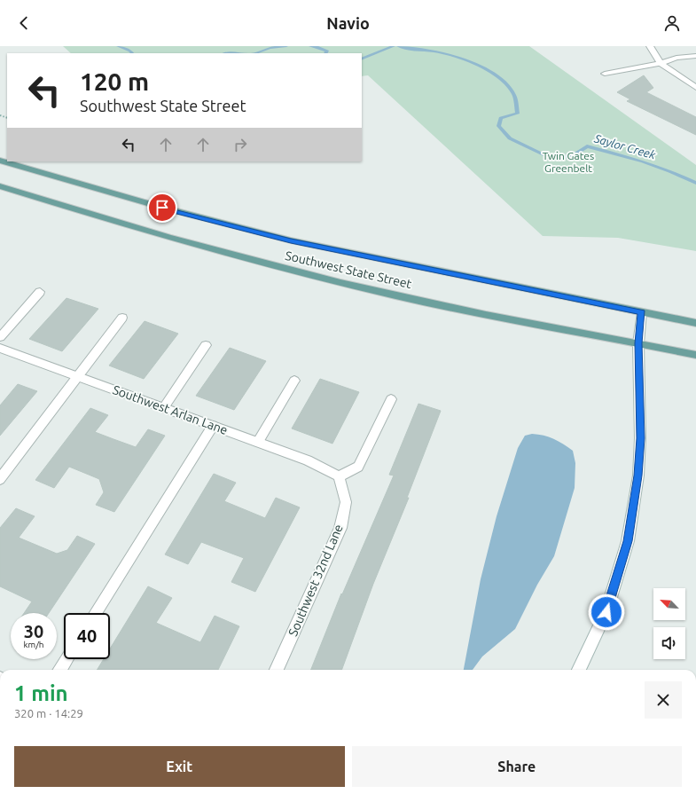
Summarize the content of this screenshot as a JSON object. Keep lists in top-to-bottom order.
{
  "streets": {
    "main road": ["Southwest State Street"],
    "street": ["Southwest Arlan Lane", "Southwest 32nd Lane"]
  },
  "crossings": [
    ["Southwest Arlan Lane", "Southwest 32nd Lane"]
  ],
  "water": ["Saylor Creek"],
  "parks": ["Twin Gates Greenbelt"],
  "north": "top left",
  "page": {
    "header": "Navio",
    "turn": ["120 m", "Southwest State Street"],
    "speed": "30 km/h",
    "limit": "40",
    "heading": ["1 min", "320 m · 14:29"],
    "buttons": ["Exit", "Share"]
  }
}
